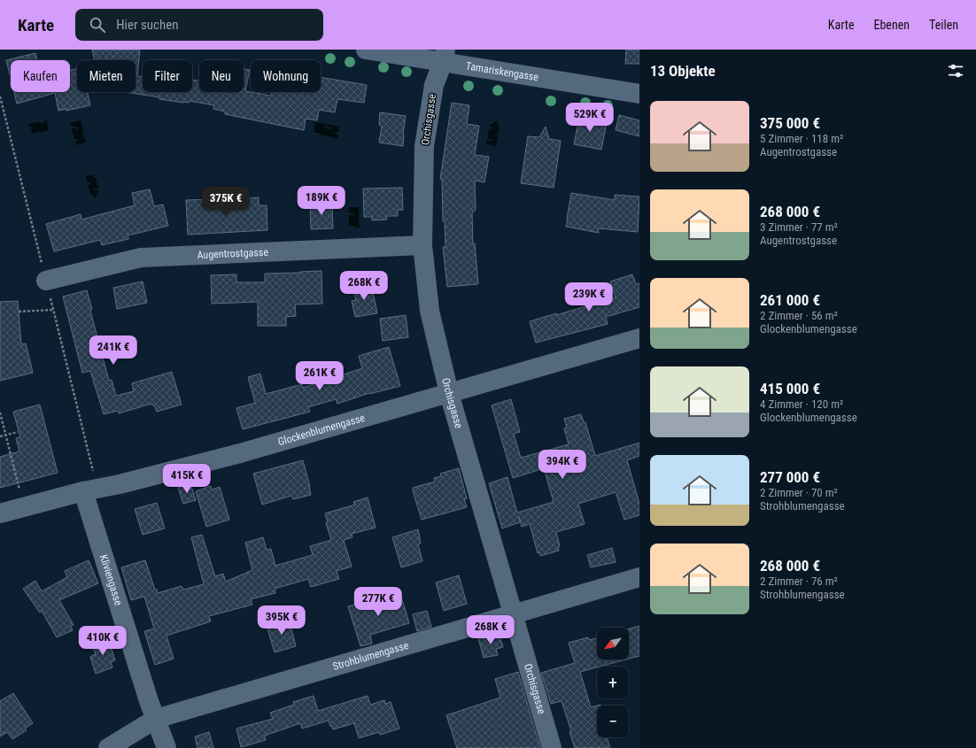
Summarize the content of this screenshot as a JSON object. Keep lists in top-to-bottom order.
{
  "streets": {
    "street": [
      "Tamariskengasse",
      "Orchisgasse",
      "Augentrostgasse",
      "Glockenblumengasse",
      "Kliviengasse",
      "Strohblumengasse"
    ]
  },
  "crossings": [
    ["Tamariskengasse", "Orchisgasse"],
    ["Orchisgasse", "Augentrostgasse"],
    ["Orchisgasse", "Glockenblumengasse"],
    ["Orchisgasse", "Strohblumengasse"],
    ["Glockenblumengasse", "Kliviengasse"],
    ["Kliviengasse", "Strohblumengasse"]
  ],
  "north": "bottom left",
  "page": {
    "header": "Karte",
    "search": "Hier suchen",
    "nav": ["Karte", "Ebenen", "Teilen"],
    "heading": "13 Objekte",
    "chip": [
      "Kaufen",
      "Mieten",
      "Filter",
      "Neu",
      "Wohnung"
    ],
    "list": [
      {
        "name": "375 000 €",
        "note": "5 Zimmer · 118 m² · Augentrostgasse"
      },
      {
        "name": "268 000 €",
        "note": "3 Zimmer · 77 m² · Augentrostgasse"
      },
      {
        "name": "261 000 €",
        "note": "2 Zimmer · 56 m² · Glockenblumengasse"
      },
      {
        "name": "415 000 €",
        "note": "4 Zimmer · 120 m² · Glockenblumengasse"
      },
      {
        "name": "277 000 €",
        "note": "2 Zimmer · 70 m² · Strohblumengasse"
      },
      {
        "name": "268 000 €",
        "note": "2 Zimmer · 76 m² · Strohblumengasse"
      }
    ],
    "price": [
      "529K €",
      "189K €",
      "375K €",
      "268K €",
      "239K €",
      "241K €",
      "261K €",
      "394K €",
      "415K €",
      "277K €",
      "395K €",
      "268K €",
      "410K €"
    ],
    "map_buttons": ["+", "−"]
  }
}
